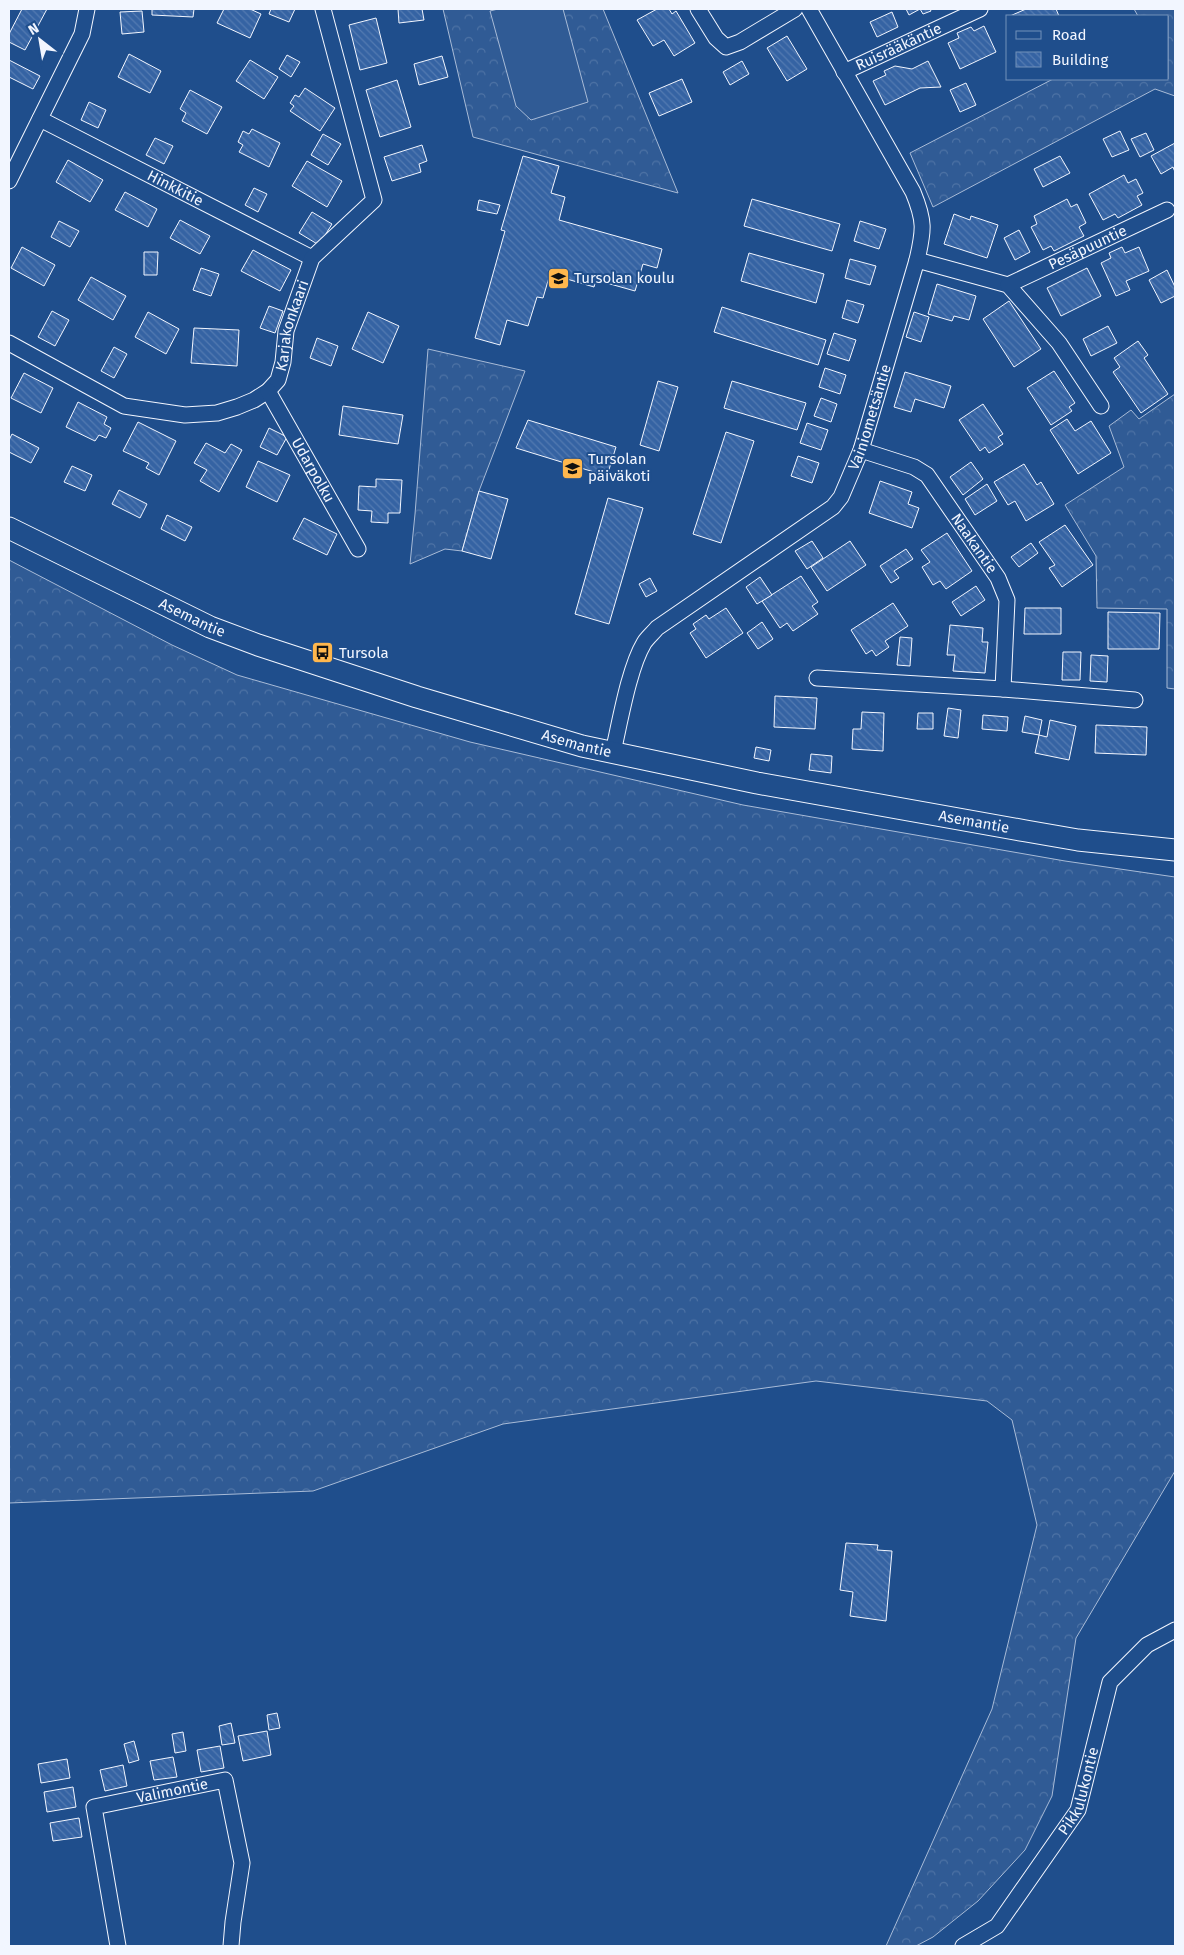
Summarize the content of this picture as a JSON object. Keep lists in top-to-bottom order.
{
  "streets": {
    "main road": ["Asemantie"],
    "street": [
      "Ruisrääkäntie",
      "Hinkkitie",
      "Pesäpuuntie",
      "Karjakonkaari",
      "Vainiometsäntie",
      "Udarpolku",
      "Naakantie",
      "Pikkulukontie",
      "Valimontie"
    ]
  },
  "crossings": [
    ["Ruisrääkäntie", "Vainiometsäntie"],
    ["Hinkkitie", "Karjakonkaari"],
    ["Karjakonkaari", "Udarpolku"],
    ["Vainiometsäntie", "Naakantie"],
    ["Vainiometsäntie", "Asemantie"]
  ],
  "places": {
    "school or university": ["Tursolan koulu", "Tursolan päiväkoti"],
    "bus stop": ["Tursola"]
  },
  "legend": ["Road", "Building"],
  "north": "top left"
}
